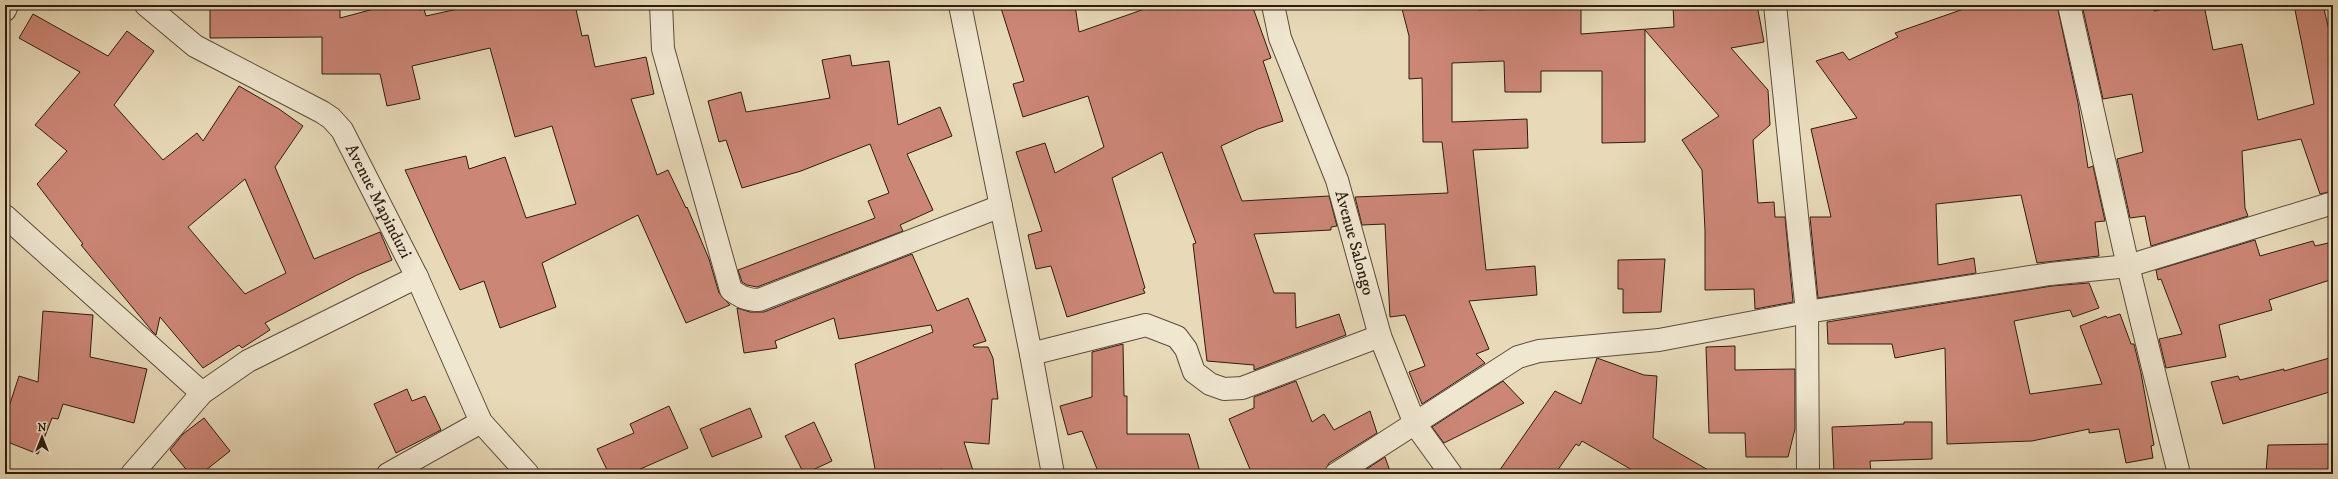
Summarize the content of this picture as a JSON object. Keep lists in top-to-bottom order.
{
  "streets": {
    "street": ["Avenue Mapinduzi", "Avenue Salongo"]
  },
  "north": "top"
}
